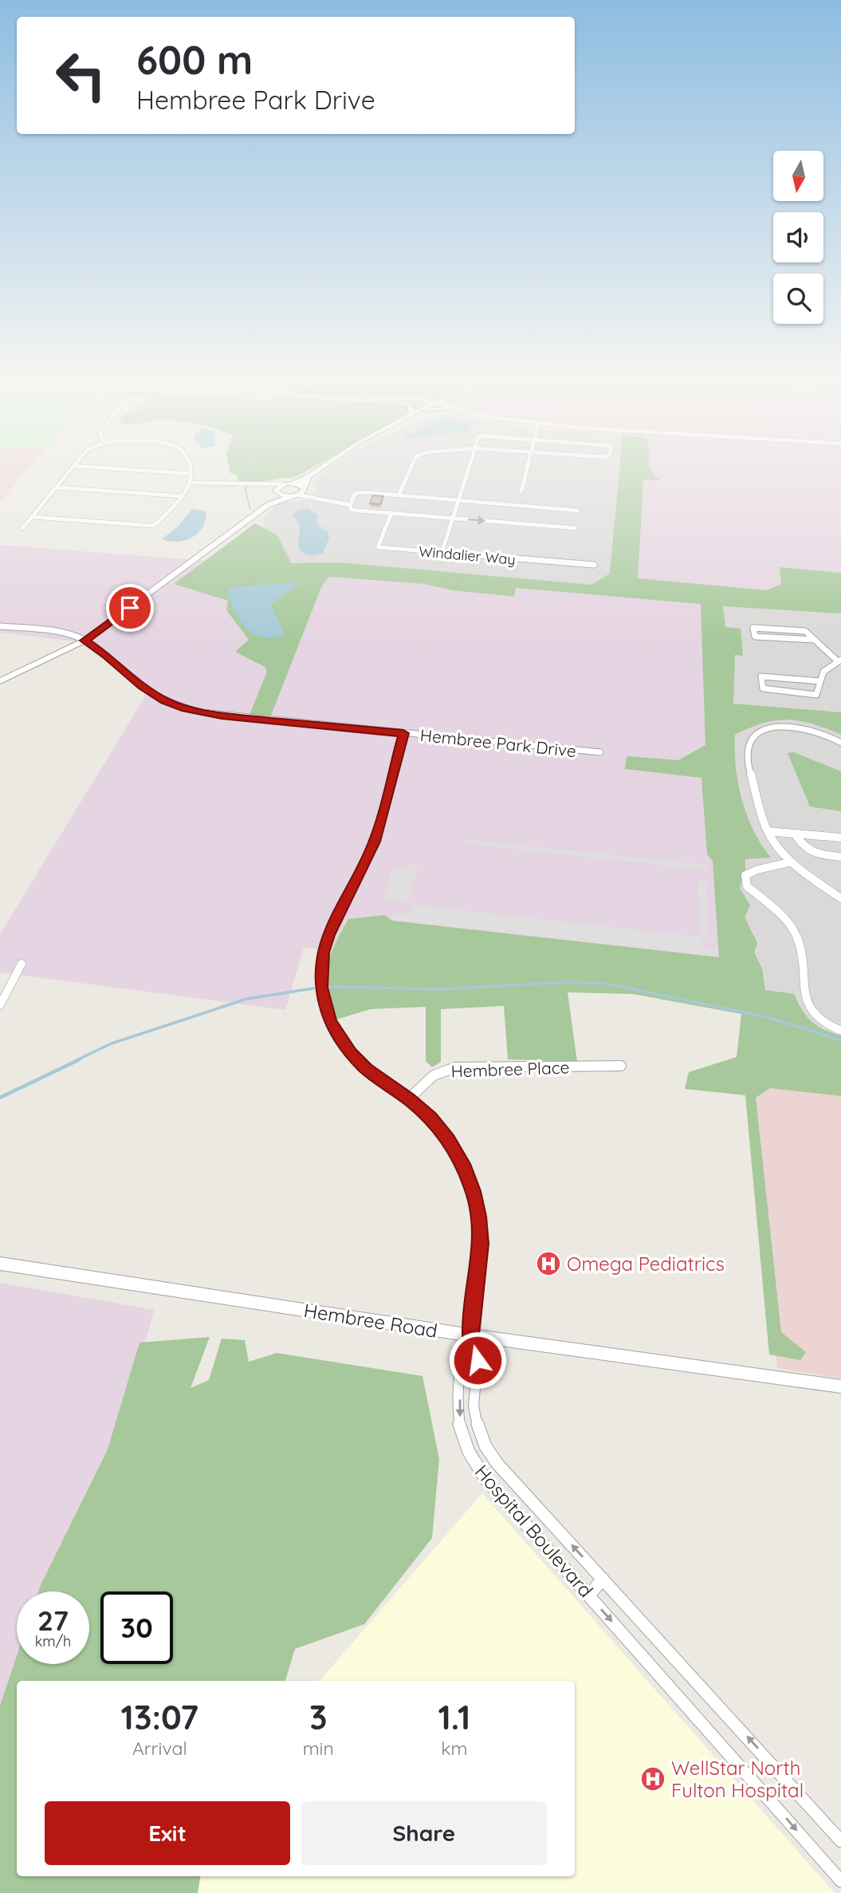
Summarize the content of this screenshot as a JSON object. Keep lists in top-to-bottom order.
{
  "streets": {
    "street": [
      "Windalier Way",
      "Hembree Park Drive",
      "Hembree Place",
      "Hembree Road",
      "Hospital Boulevard"
    ]
  },
  "crossings": [
    ["Hembree Road", "Hospital Boulevard"]
  ],
  "places": {
    "hospital": ["Omega Pediatrics", "WellStar North Fulton Hospital"]
  },
  "north": "bottom",
  "page": {
    "turn": ["600 m", "Hembree Park Drive"],
    "speed": "27 km/h",
    "limit": "30",
    "eta": [
      "13:07",
      "Arrival",
      "3",
      "min",
      "1.1",
      "km"
    ],
    "buttons": ["Exit", "Share"]
  }
}
